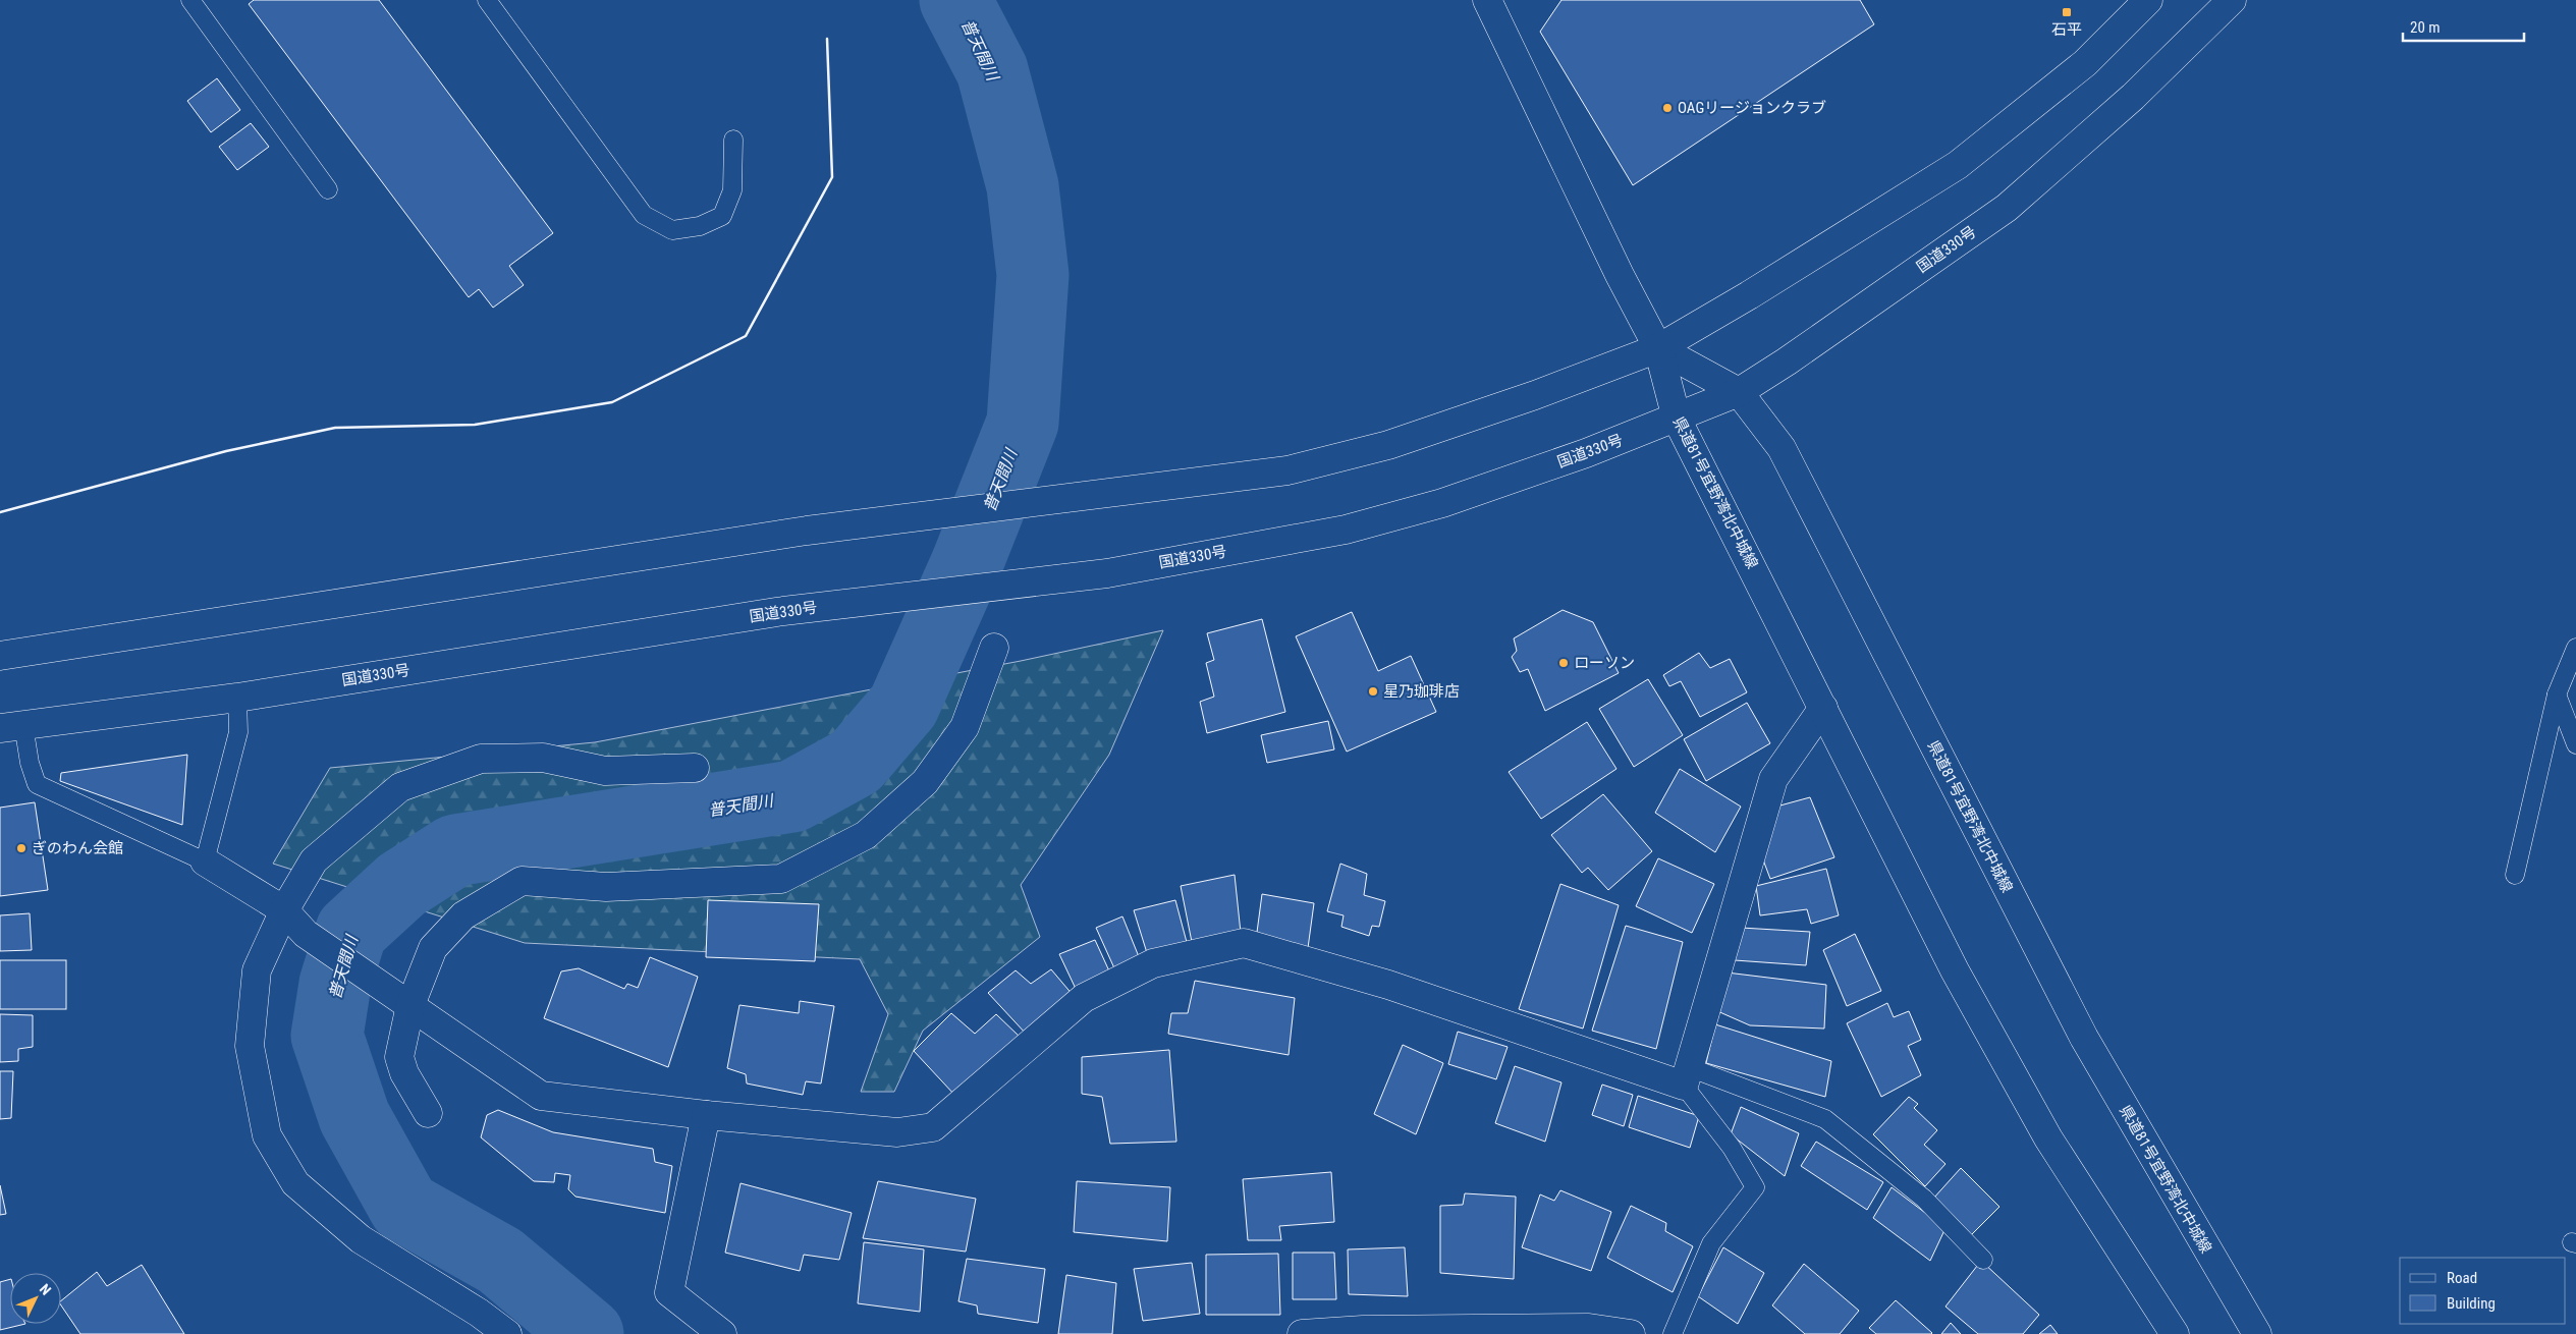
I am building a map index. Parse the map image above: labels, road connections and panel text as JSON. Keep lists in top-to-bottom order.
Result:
{
  "streets": {
    "main road": ["国道330号", "県道81号宜野湾北中城線"]
  },
  "crossings": [
    ["国道330号", "県道81号宜野湾北中城線"]
  ],
  "water": ["普天間川"],
  "places": {
    "transit": ["石平"],
    "other": [
      "OAGリージョンクラブ",
      "ローソン",
      "星乃珈琲店",
      "ぎのわん会館"
    ]
  },
  "legend": ["Road", "Building"],
  "scale_bar": "20 m",
  "north": "top right"
}
